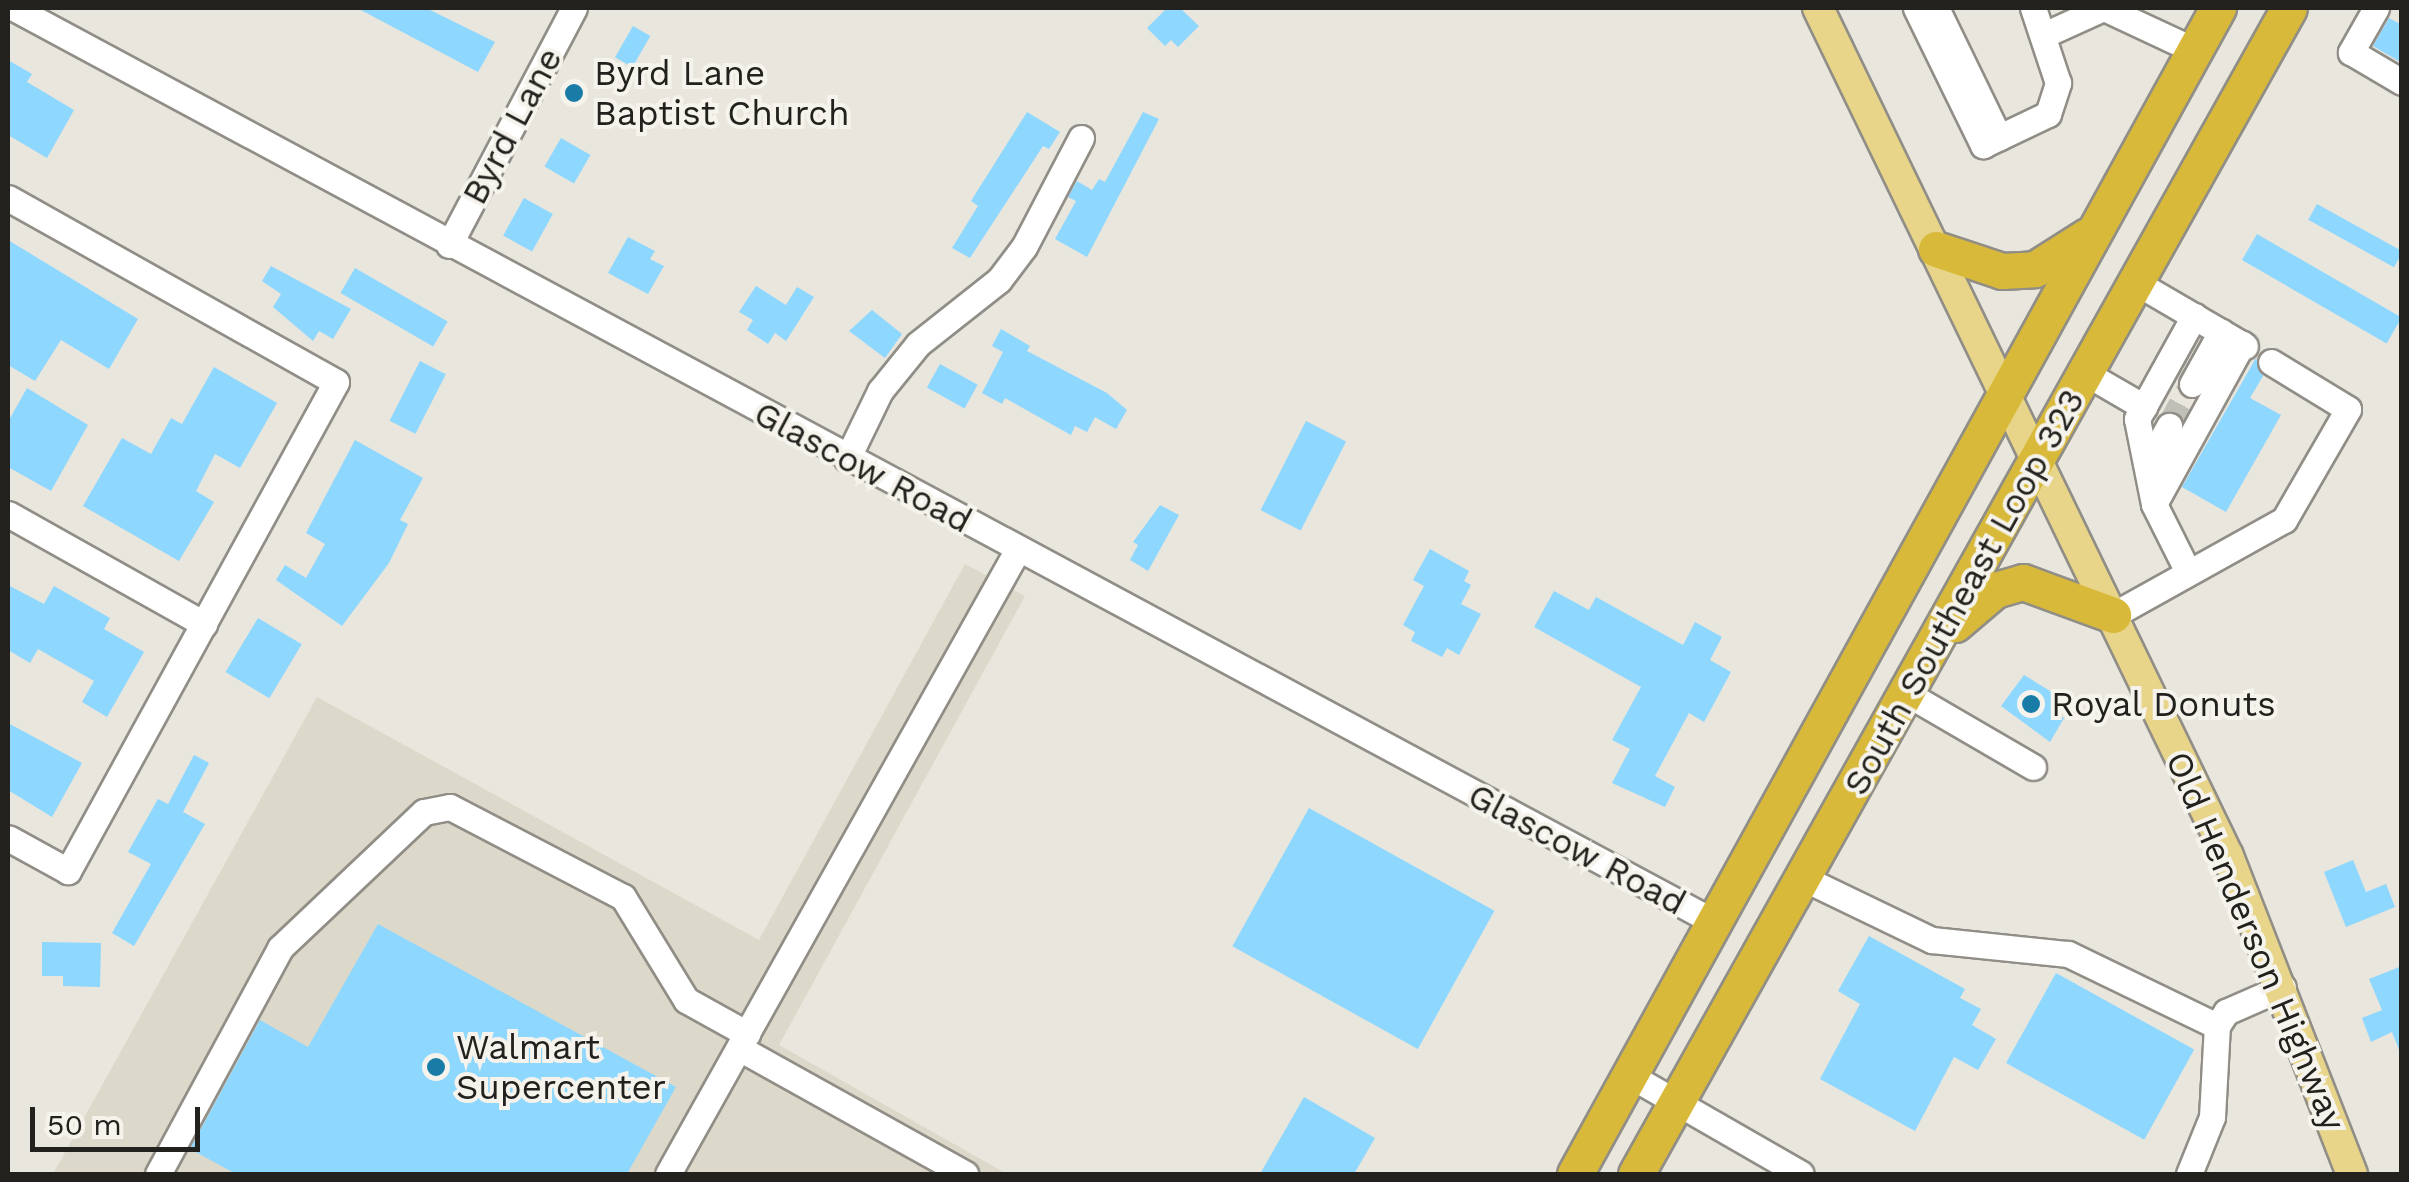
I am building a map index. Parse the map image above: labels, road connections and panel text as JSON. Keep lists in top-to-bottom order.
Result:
{
  "streets": {
    "highway": ["South Southeast Loop 323"],
    "main road": ["Old Henderson Highway"],
    "street": ["Byrd Lane", "Glascow Road"]
  },
  "crossings": [
    ["Byrd Lane", "Glascow Road"],
    ["Glascow Road", "South Southeast Loop 323"],
    ["South Southeast Loop 323", "Old Henderson Highway"]
  ],
  "places": ["Byrd Lane Baptist Church", "Royal Donuts", "Walmart Supercenter"],
  "scale_bar": "50 m"
}
